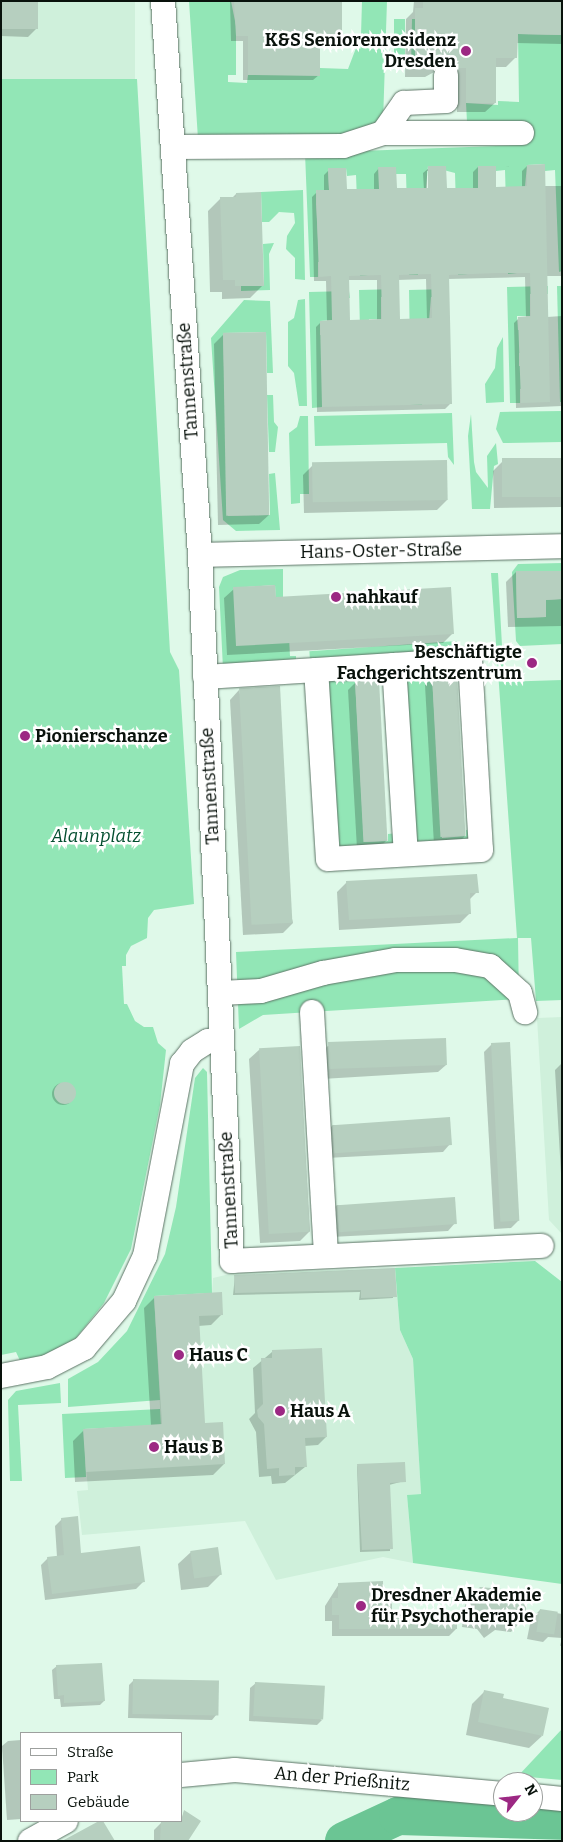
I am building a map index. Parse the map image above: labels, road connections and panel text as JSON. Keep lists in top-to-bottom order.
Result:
{
  "streets": {
    "street": ["Tannenstraße", "Hans-Oster-Straße", "An der Prießnitz"]
  },
  "crossings": [
    ["Tannenstraße", "Hans-Oster-Straße"]
  ],
  "parks": ["Alaunplatz"],
  "places": [
    "K&S Seniorenresidenz Dresden",
    "nahkauf",
    "Beschäftigte Fachgerichtszentrum",
    "Pionierschanze",
    "Haus C",
    "Haus A",
    "Haus B",
    "Dresdner Akademie für Psychotherapie"
  ],
  "legend": ["Straße", "Park", "Gebäude"],
  "north": "top right"
}
